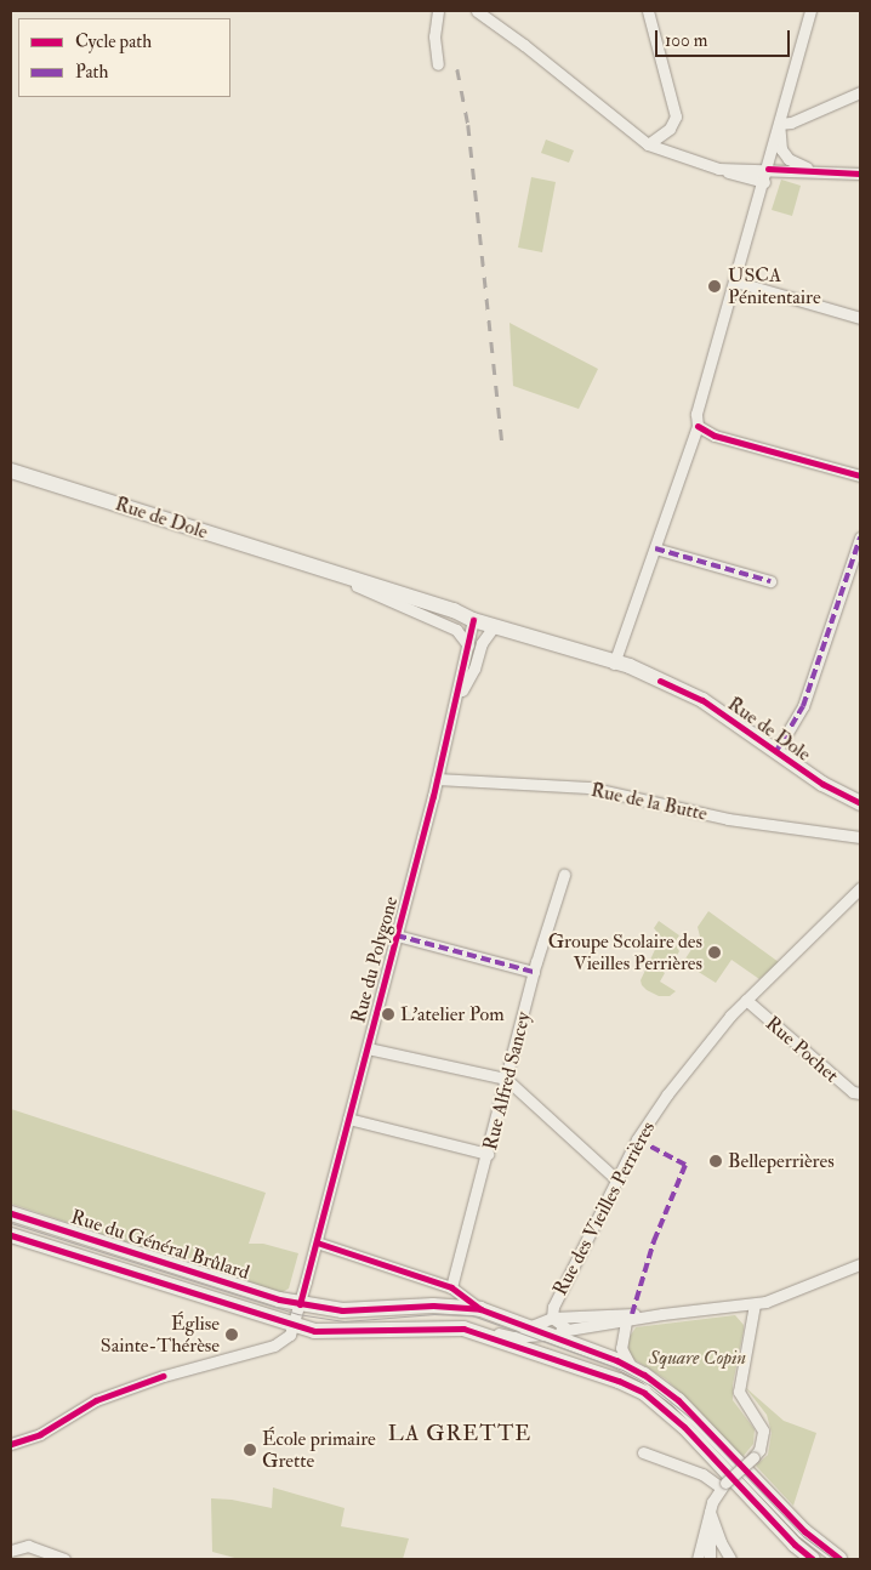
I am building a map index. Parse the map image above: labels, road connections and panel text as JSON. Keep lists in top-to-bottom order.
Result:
{
  "streets": {
    "main road": ["Rue de Dole", "Rue du Général Brûlard"],
    "street": [
      "Rue de la Butte",
      "Rue du Polygone",
      "Rue Pochet",
      "Rue Alfred Sancey",
      "Rue des Vieilles Perrières"
    ]
  },
  "crossings": [
    ["Rue de Dole", "Rue du Polygone"],
    ["Rue de la Butte", "Rue du Polygone"],
    ["Rue du Polygone", "Rue du Général Brûlard"],
    ["Rue Pochet", "Rue des Vieilles Perrières"],
    ["Rue des Vieilles Perrières", "Rue du Général Brûlard"]
  ],
  "districts": ["LA GRETTE"],
  "parks": ["Square Copin"],
  "places": [
    "USCA Pénitentaire",
    "Groupe Scolaire des Vieilles Perrières",
    "L'atelier Pom",
    "Belleperrières",
    "Église Sainte-Thérèse",
    "École primaire Grette"
  ],
  "legend": ["Cycle path", "Path"],
  "scale_bar": "100 m"
}
